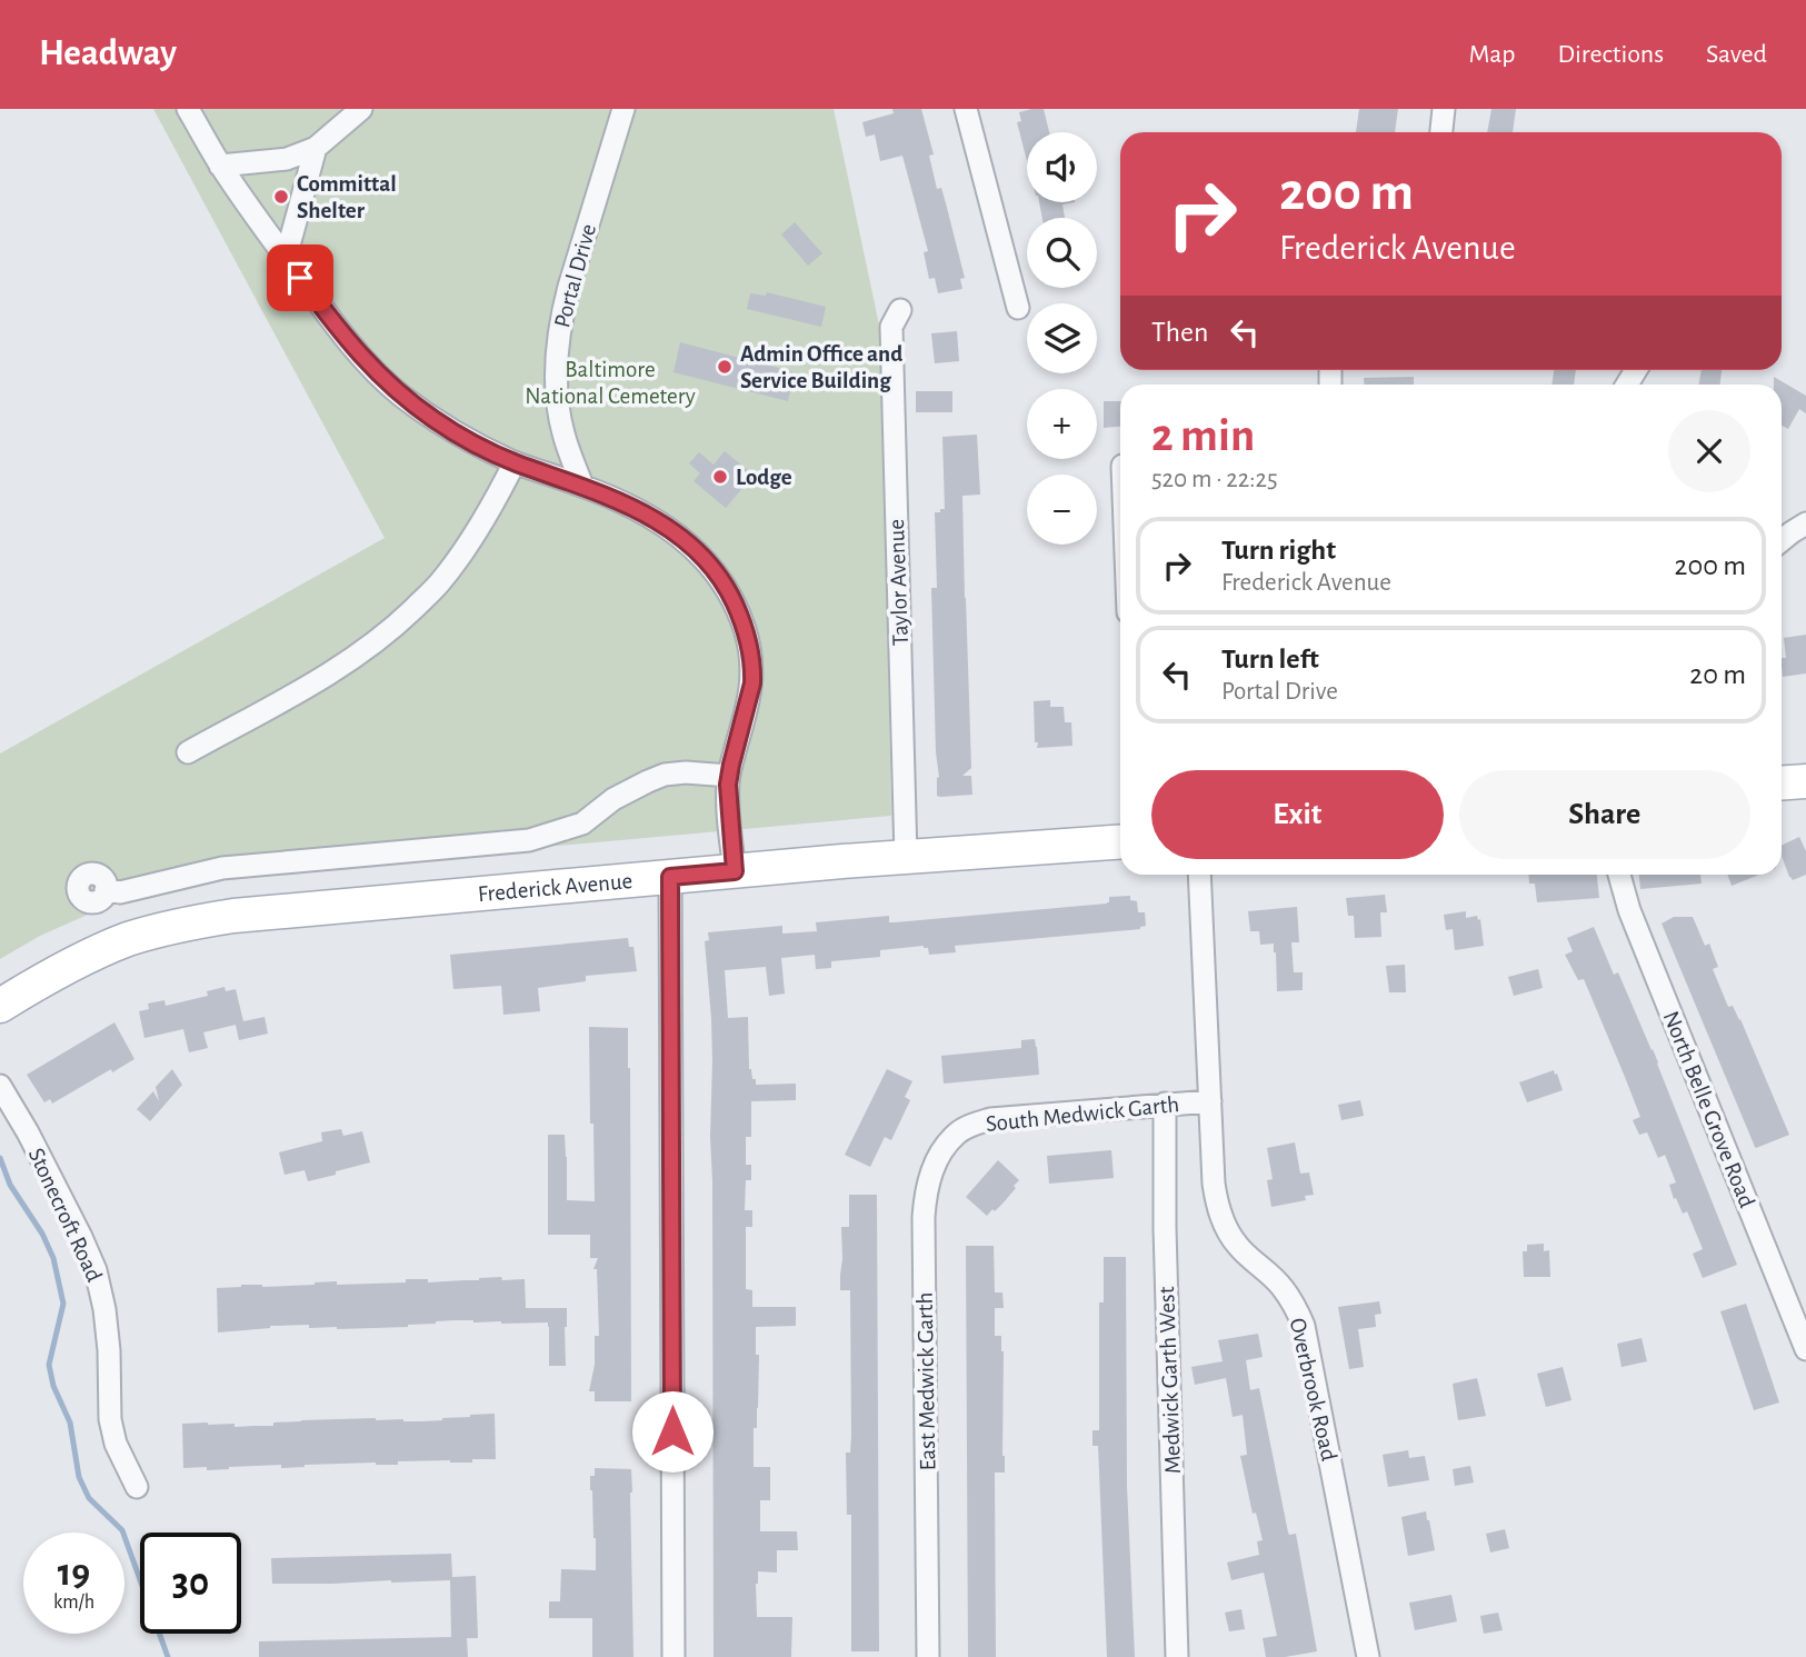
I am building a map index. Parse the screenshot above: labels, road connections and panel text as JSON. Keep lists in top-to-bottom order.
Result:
{
  "streets": {
    "main road": ["Frederick Avenue"],
    "street": [
      "Portal Drive",
      "Taylor Avenue",
      "North Belle Grove Road",
      "South Medwick Garth",
      "Stonecroft Road",
      "Medwick Garth West",
      "East Medwick Garth",
      "Overbrook Road"
    ]
  },
  "crossings": [
    ["Taylor Avenue", "Frederick Avenue"],
    ["South Medwick Garth", "Medwick Garth West"],
    ["South Medwick Garth", "East Medwick Garth"],
    ["South Medwick Garth", "Overbrook Road"]
  ],
  "parks": ["Baltimore National Cemetery"],
  "places": ["Committal Shelter", "Admin Office and Service Building", "Lodge"],
  "page": {
    "header": "Headway",
    "nav": ["Map", "Directions", "Saved"],
    "map_buttons": ["+", "−"],
    "turn": ["200 m", "Frederick Avenue"],
    "then": "Then",
    "heading": ["2 min", "520 m · 22:25"],
    "list": [
      {
        "name": "Turn right",
        "note": "Frederick Avenue",
        "value": "200 m"
      },
      {
        "name": "Turn left",
        "note": "Portal Drive",
        "value": "20 m"
      }
    ],
    "buttons": ["Exit", "Share"],
    "speed": "19 km/h",
    "limit": "30"
  }
}
